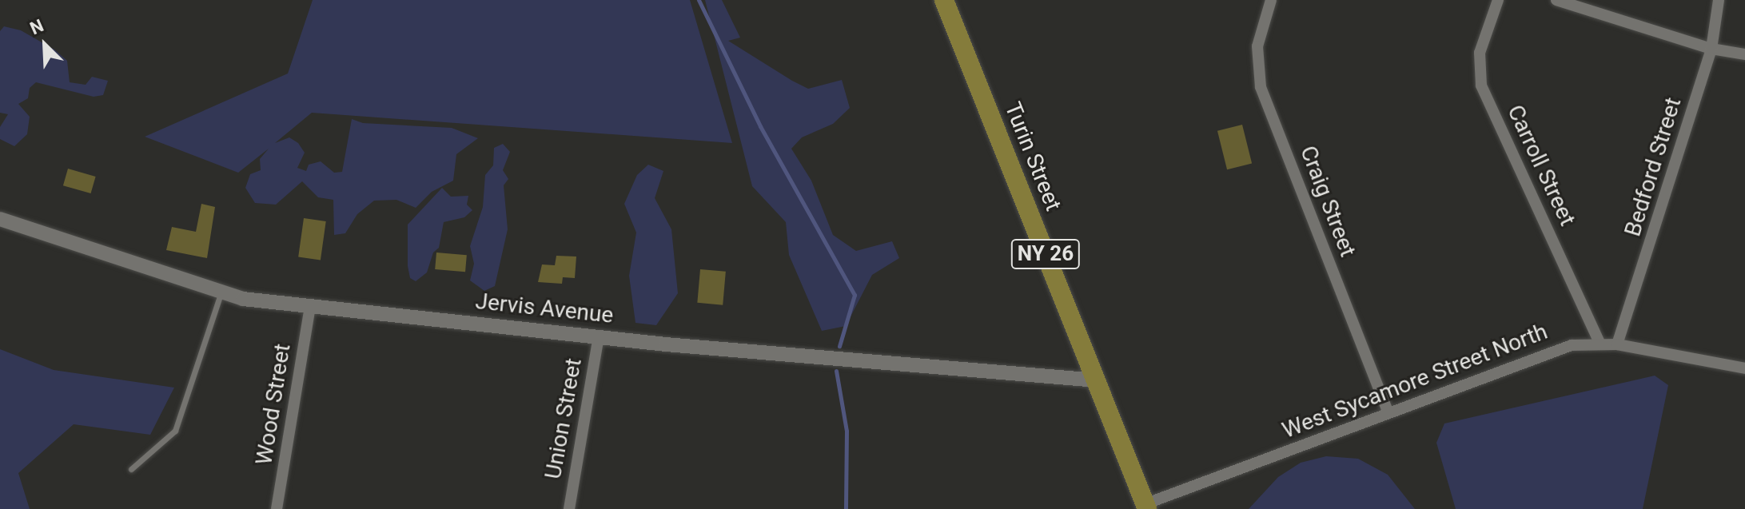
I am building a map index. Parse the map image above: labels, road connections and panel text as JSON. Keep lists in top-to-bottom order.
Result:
{
  "streets": {
    "main road": ["Turin Street", "NY 26"],
    "street": [
      "Carroll Street",
      "Bedford Street",
      "Craig Street",
      "Jervis Avenue",
      "West Sycamore Street North",
      "Wood Street",
      "Union Street"
    ]
  },
  "crossings": [
    ["Turin Street", "Jervis Avenue"],
    ["Turin Street", "West Sycamore Street North"],
    ["Carroll Street", "West Sycamore Street North"],
    ["Bedford Street", "West Sycamore Street North"],
    ["Craig Street", "West Sycamore Street North"],
    ["Jervis Avenue", "Wood Street"],
    ["Jervis Avenue", "Union Street"]
  ],
  "north": "top left"
}
